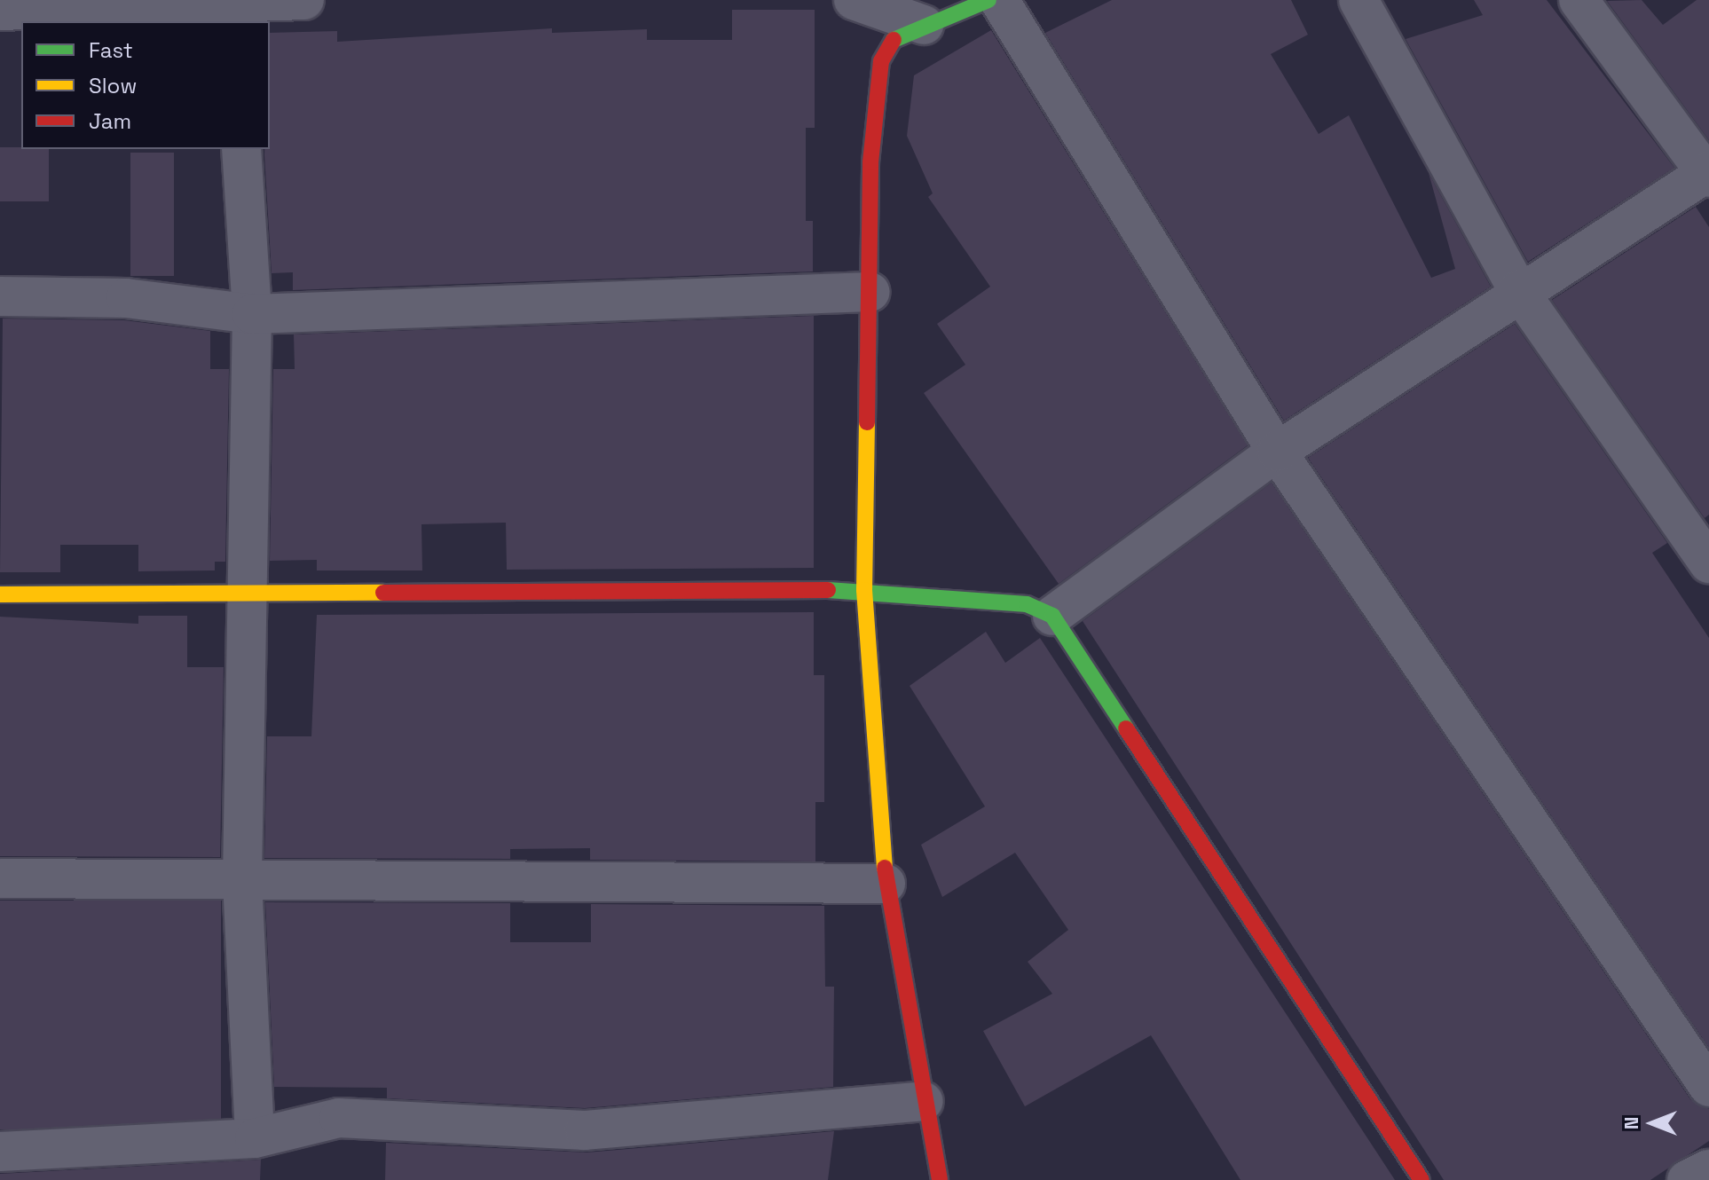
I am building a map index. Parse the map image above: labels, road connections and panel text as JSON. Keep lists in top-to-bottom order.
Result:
{
  "legend": ["Fast", "Slow", "Jam"],
  "north": "left"
}
